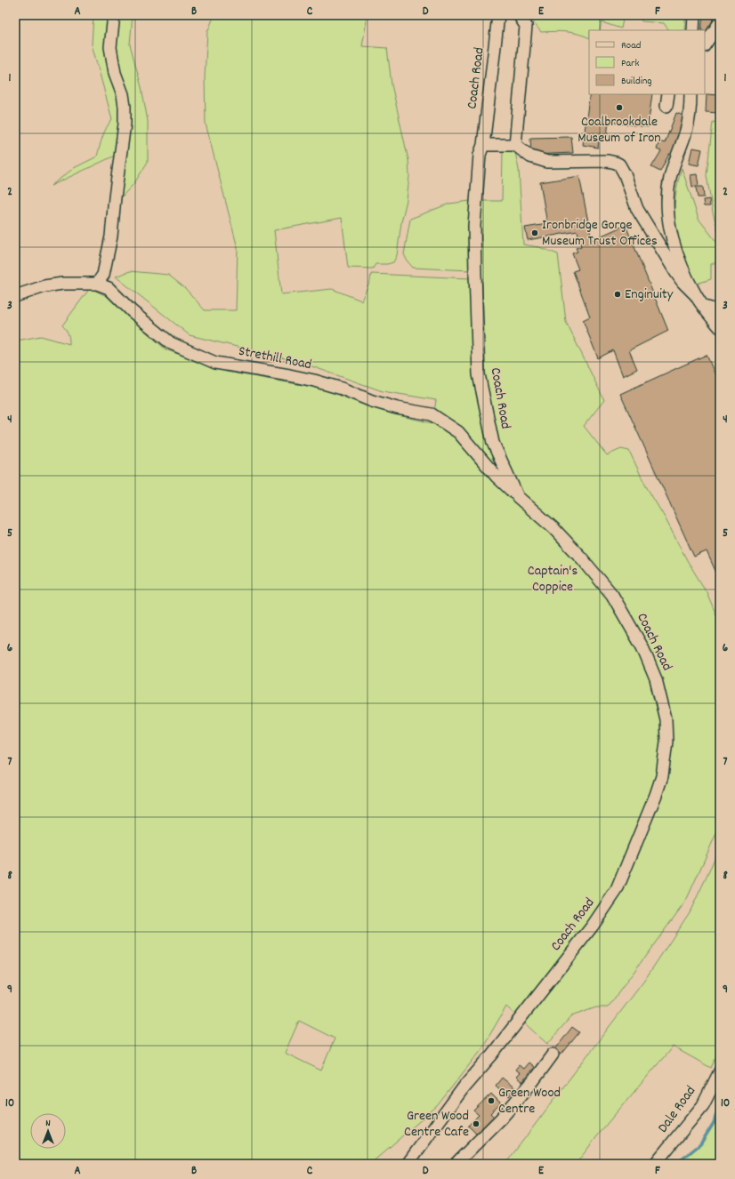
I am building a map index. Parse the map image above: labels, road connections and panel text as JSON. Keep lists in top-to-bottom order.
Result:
{
  "streets": {
    "street": ["Coach Road", "Strethill Road", "Dale Road"]
  },
  "crossings": [
    ["Coach Road", "Strethill Road"]
  ],
  "parks": ["Captain's Coppice"],
  "places": [
    "Coalbrookdale Museum of Iron",
    "Ironbridge Gorge Museum Trust Offices",
    "Enginuity",
    "Green Wood Centre",
    "Green Wood Centre Cafe"
  ],
  "legend": ["Road", "Park", "Building"],
  "north": "top",
  "grid": {
    "columns": [
      "A",
      "B",
      "C",
      "D",
      "E",
      "F"
    ],
    "rows": [
      "1",
      "2",
      "3",
      "4",
      "5",
      "6",
      "7",
      "8",
      "9",
      "10"
    ]
  }
}
